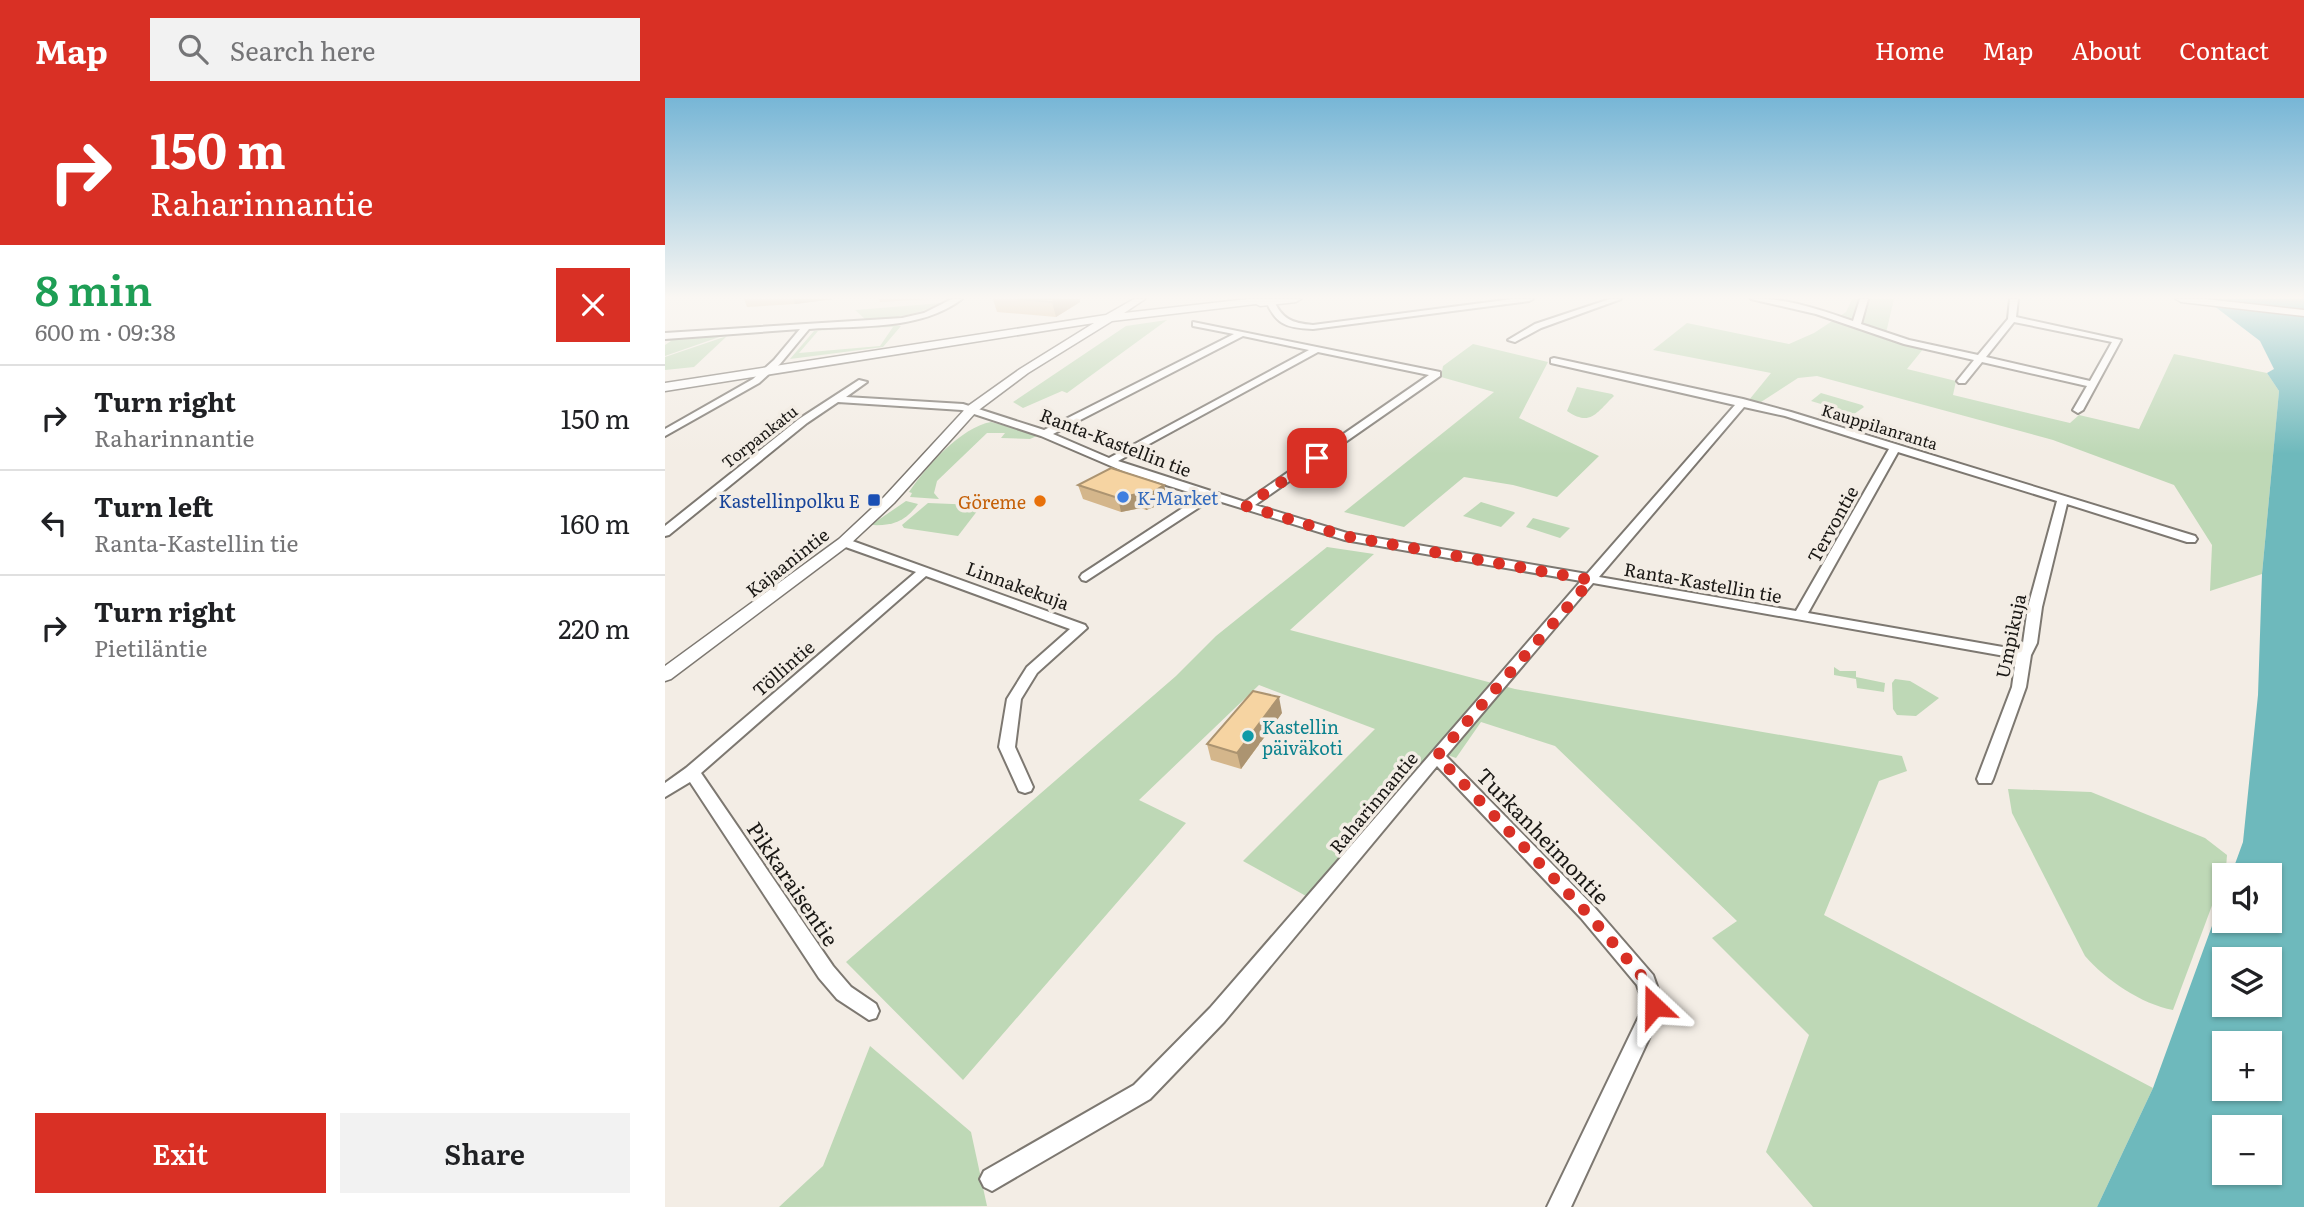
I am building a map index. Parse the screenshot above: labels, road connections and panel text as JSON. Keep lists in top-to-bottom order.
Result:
{
  "streets": {
    "main road": ["Kajaanintie"],
    "street": [
      "Kauppilanranta",
      "Torpankatu",
      "Ranta-Kastellin tie",
      "Tervontie",
      "Linnakekuja",
      "Umpikuja",
      "Töllintie",
      "Raharinnantie",
      "Turkanheimontie",
      "Pikkaraisentie"
    ]
  },
  "crossings": [
    ["Kauppilanranta", "Tervontie"],
    ["Kauppilanranta", "Umpikuja"],
    ["Kauppilanranta", "Raharinnantie"],
    ["Torpankatu", "Ranta-Kastellin tie"],
    ["Ranta-Kastellin tie", "Tervontie"],
    ["Ranta-Kastellin tie", "Kajaanintie"],
    ["Ranta-Kastellin tie", "Umpikuja"],
    ["Ranta-Kastellin tie", "Raharinnantie"],
    ["Kajaanintie", "Linnakekuja"],
    ["Linnakekuja", "Töllintie"],
    ["Töllintie", "Pikkaraisentie"],
    ["Raharinnantie", "Turkanheimontie"]
  ],
  "places": {
    "other": ["K-Market", "Göreme", "Kastellin päiväkoti"],
    "transit": ["Kastellinpolku E"]
  },
  "page": {
    "header": "Map",
    "search": "Search here",
    "nav": [
      "Home",
      "Map",
      "About",
      "Contact"
    ],
    "turn": ["150 m", "Raharinnantie"],
    "heading": ["8 min", "600 m · 09:38"],
    "list": [
      {
        "name": "Turn right",
        "note": "Raharinnantie",
        "value": "150 m"
      },
      {
        "name": "Turn left",
        "note": "Ranta-Kastellin tie",
        "value": "160 m"
      },
      {
        "name": "Turn right",
        "note": "Pietiläntie",
        "value": "220 m"
      }
    ],
    "map_buttons": ["+", "−"],
    "buttons": ["Exit", "Share"]
  }
}
